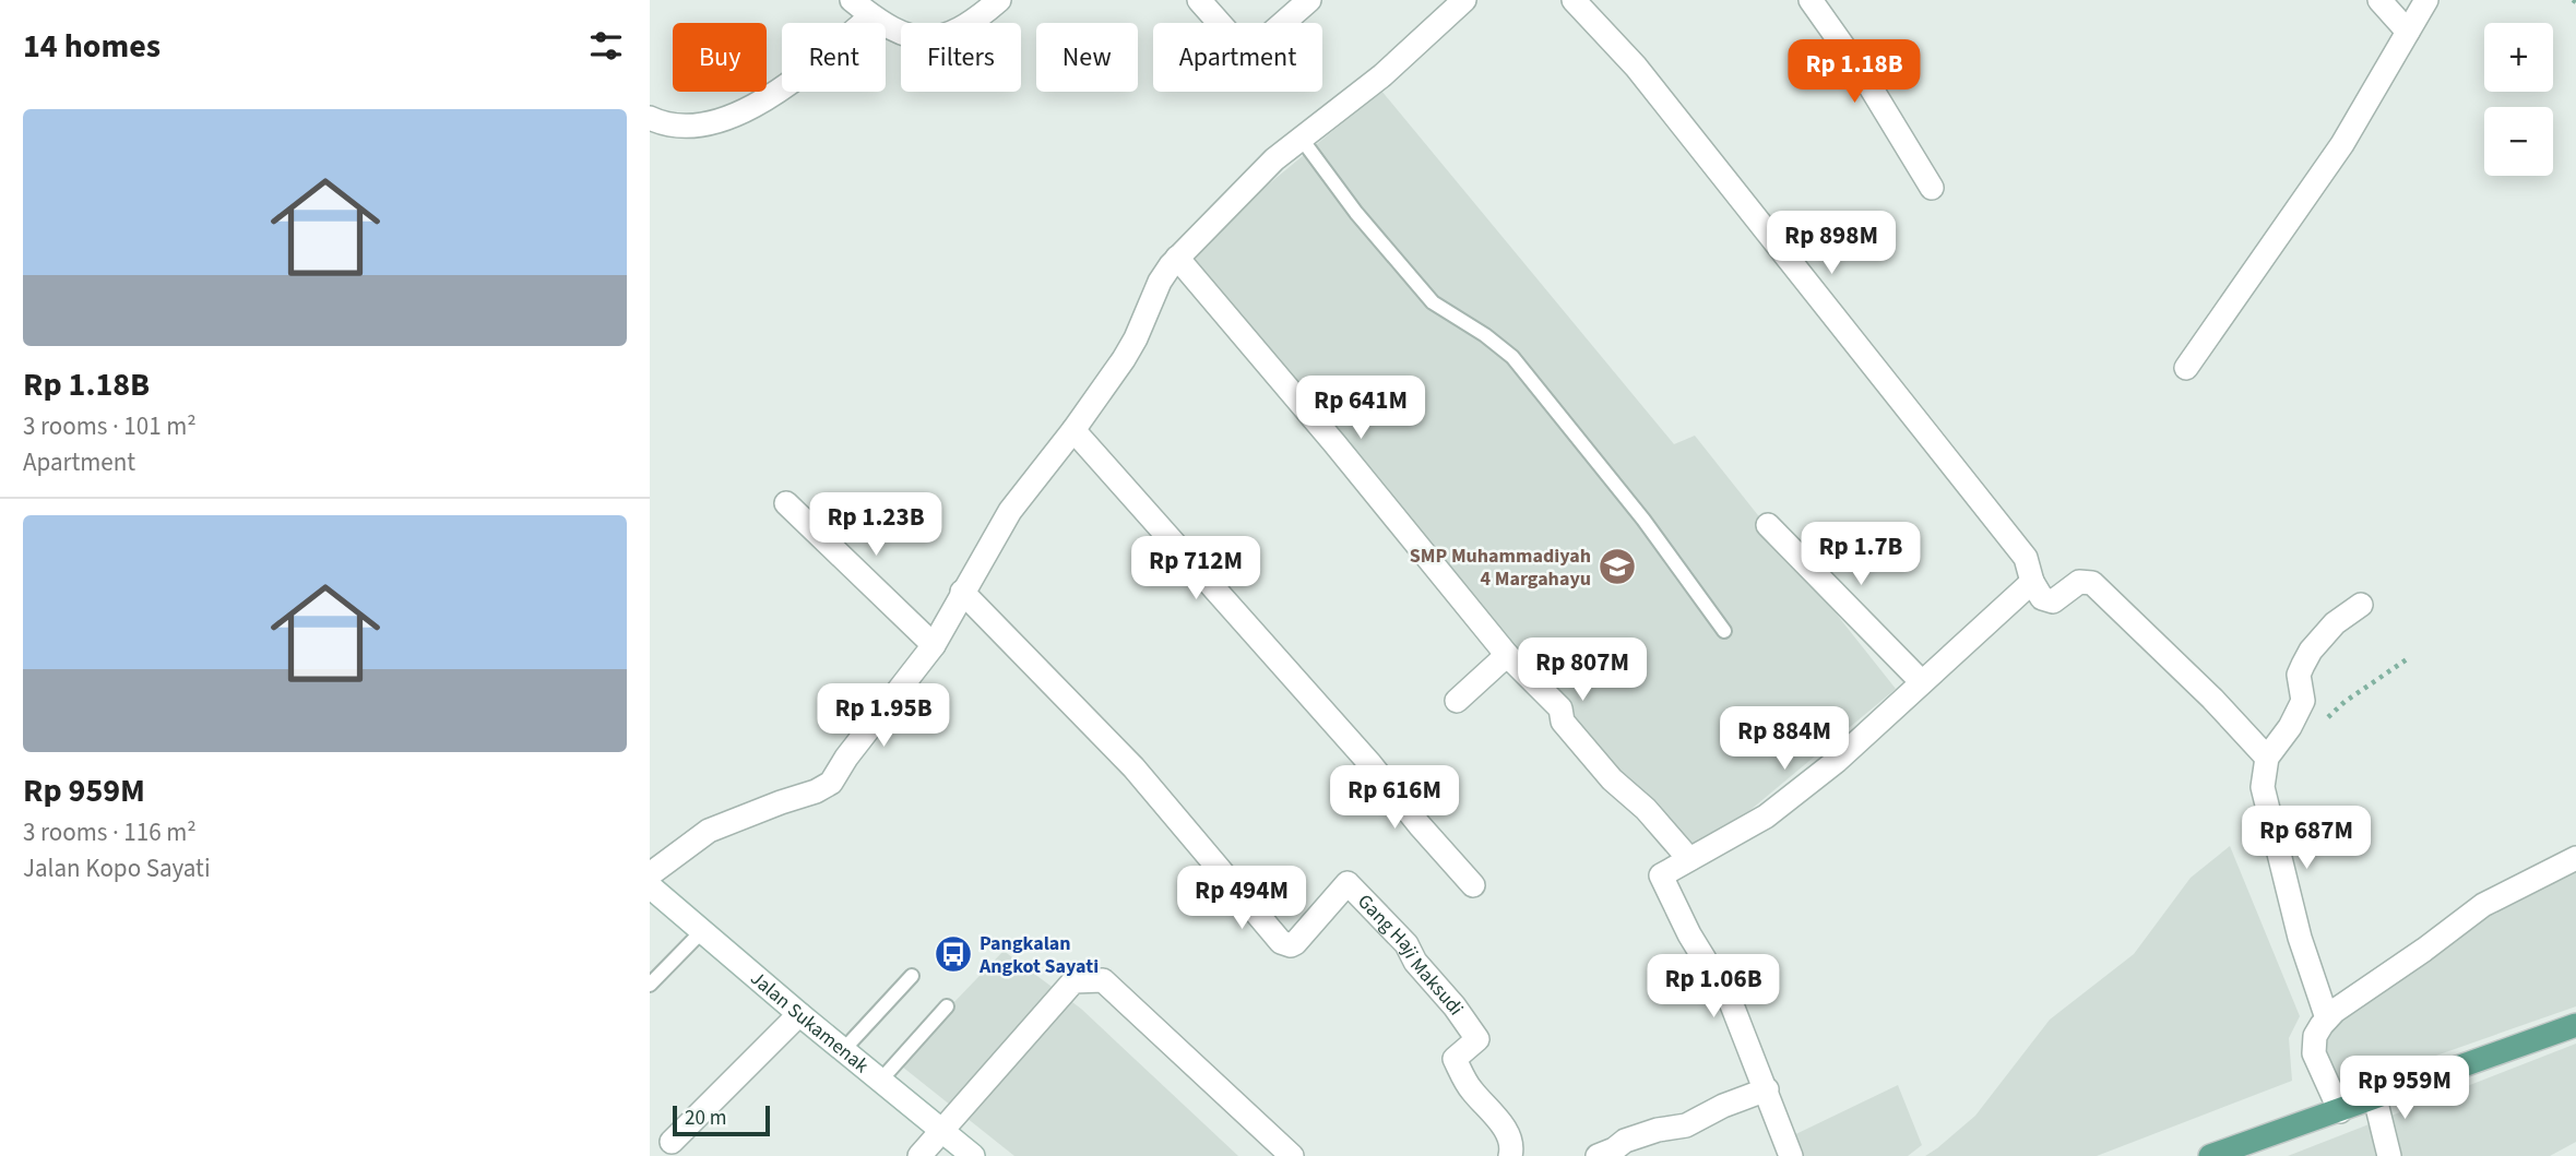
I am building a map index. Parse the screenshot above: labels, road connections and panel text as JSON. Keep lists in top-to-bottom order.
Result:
{
  "streets": {
    "street": ["Gang Haji Maksudi", "Jalan Sukamenak"]
  },
  "places": {
    "school or university": ["SMP Muhammadiyah 4 Margahayu"],
    "bus stop": ["Pangkalan Angkot Sayati"]
  },
  "scale_bar": "20 m",
  "page": {
    "heading": "14 homes",
    "map_buttons": ["+", "−"],
    "chip": [
      "Buy",
      "Rent",
      "Filters",
      "New",
      "Apartment"
    ],
    "price": [
      "Rp 1.18B",
      "Rp 898M",
      "Rp 641M",
      "Rp 1.23B",
      "Rp 1.7B",
      "Rp 712M",
      "Rp 807M",
      "Rp 1.95B",
      "Rp 884M",
      "Rp 616M",
      "Rp 687M",
      "Rp 494M",
      "Rp 1.06B",
      "Rp 959M"
    ],
    "list": [
      {
        "name": "Rp 1.18B",
        "note": "3 rooms · 101 m² · Apartment"
      },
      {
        "name": "Rp 959M",
        "note": "3 rooms · 116 m² · Jalan Kopo Sayati"
      }
    ],
    "scale": "20 m"
  }
}
